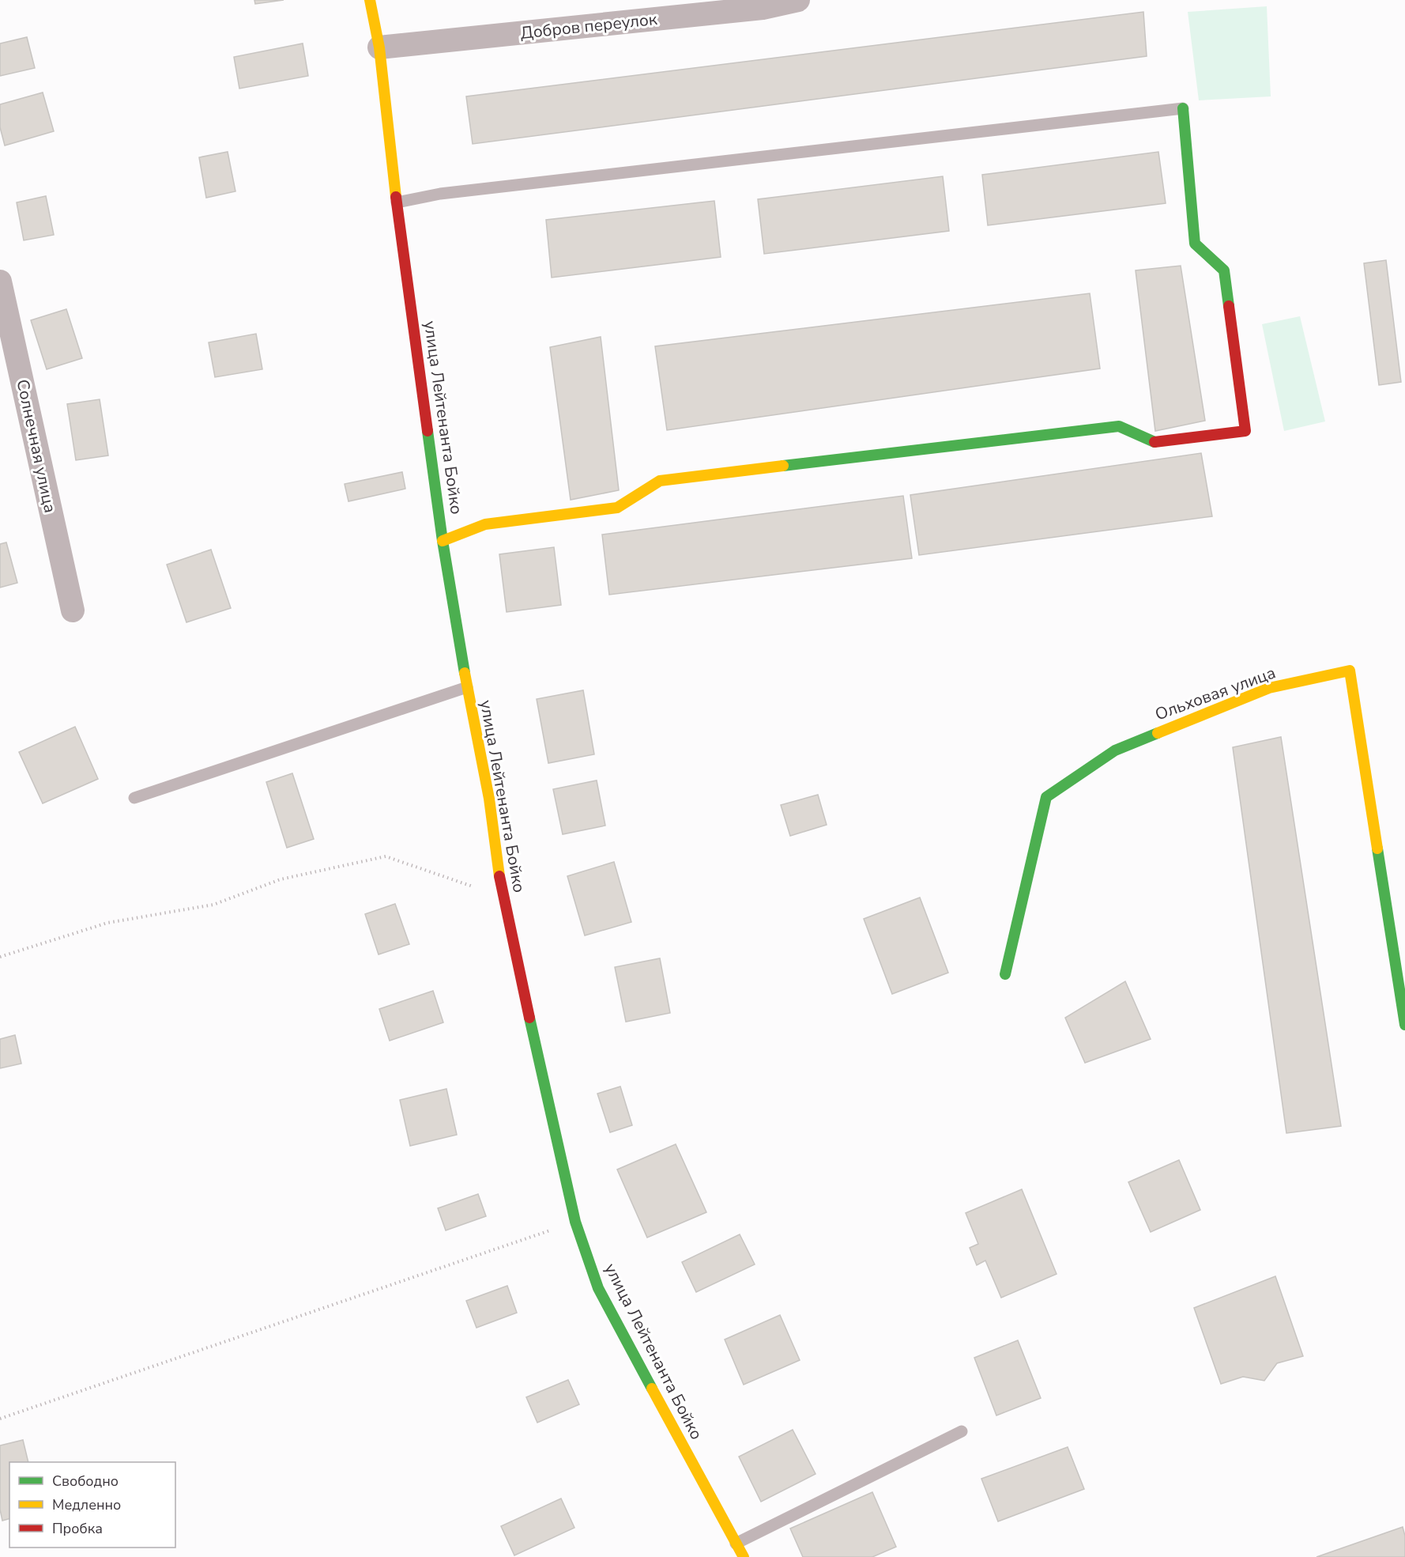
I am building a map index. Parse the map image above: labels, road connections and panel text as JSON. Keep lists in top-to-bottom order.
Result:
{
  "streets": {
    "street": [
      "Добров переулок",
      "улица Лейтенанта Бойко",
      "Солнечная улица",
      "Ольховая улица"
    ]
  },
  "crossings": [
    ["Добров переулок", "улица Лейтенанта Бойко"]
  ],
  "legend": ["Свободно", "Медленно", "Пробка"]
}
